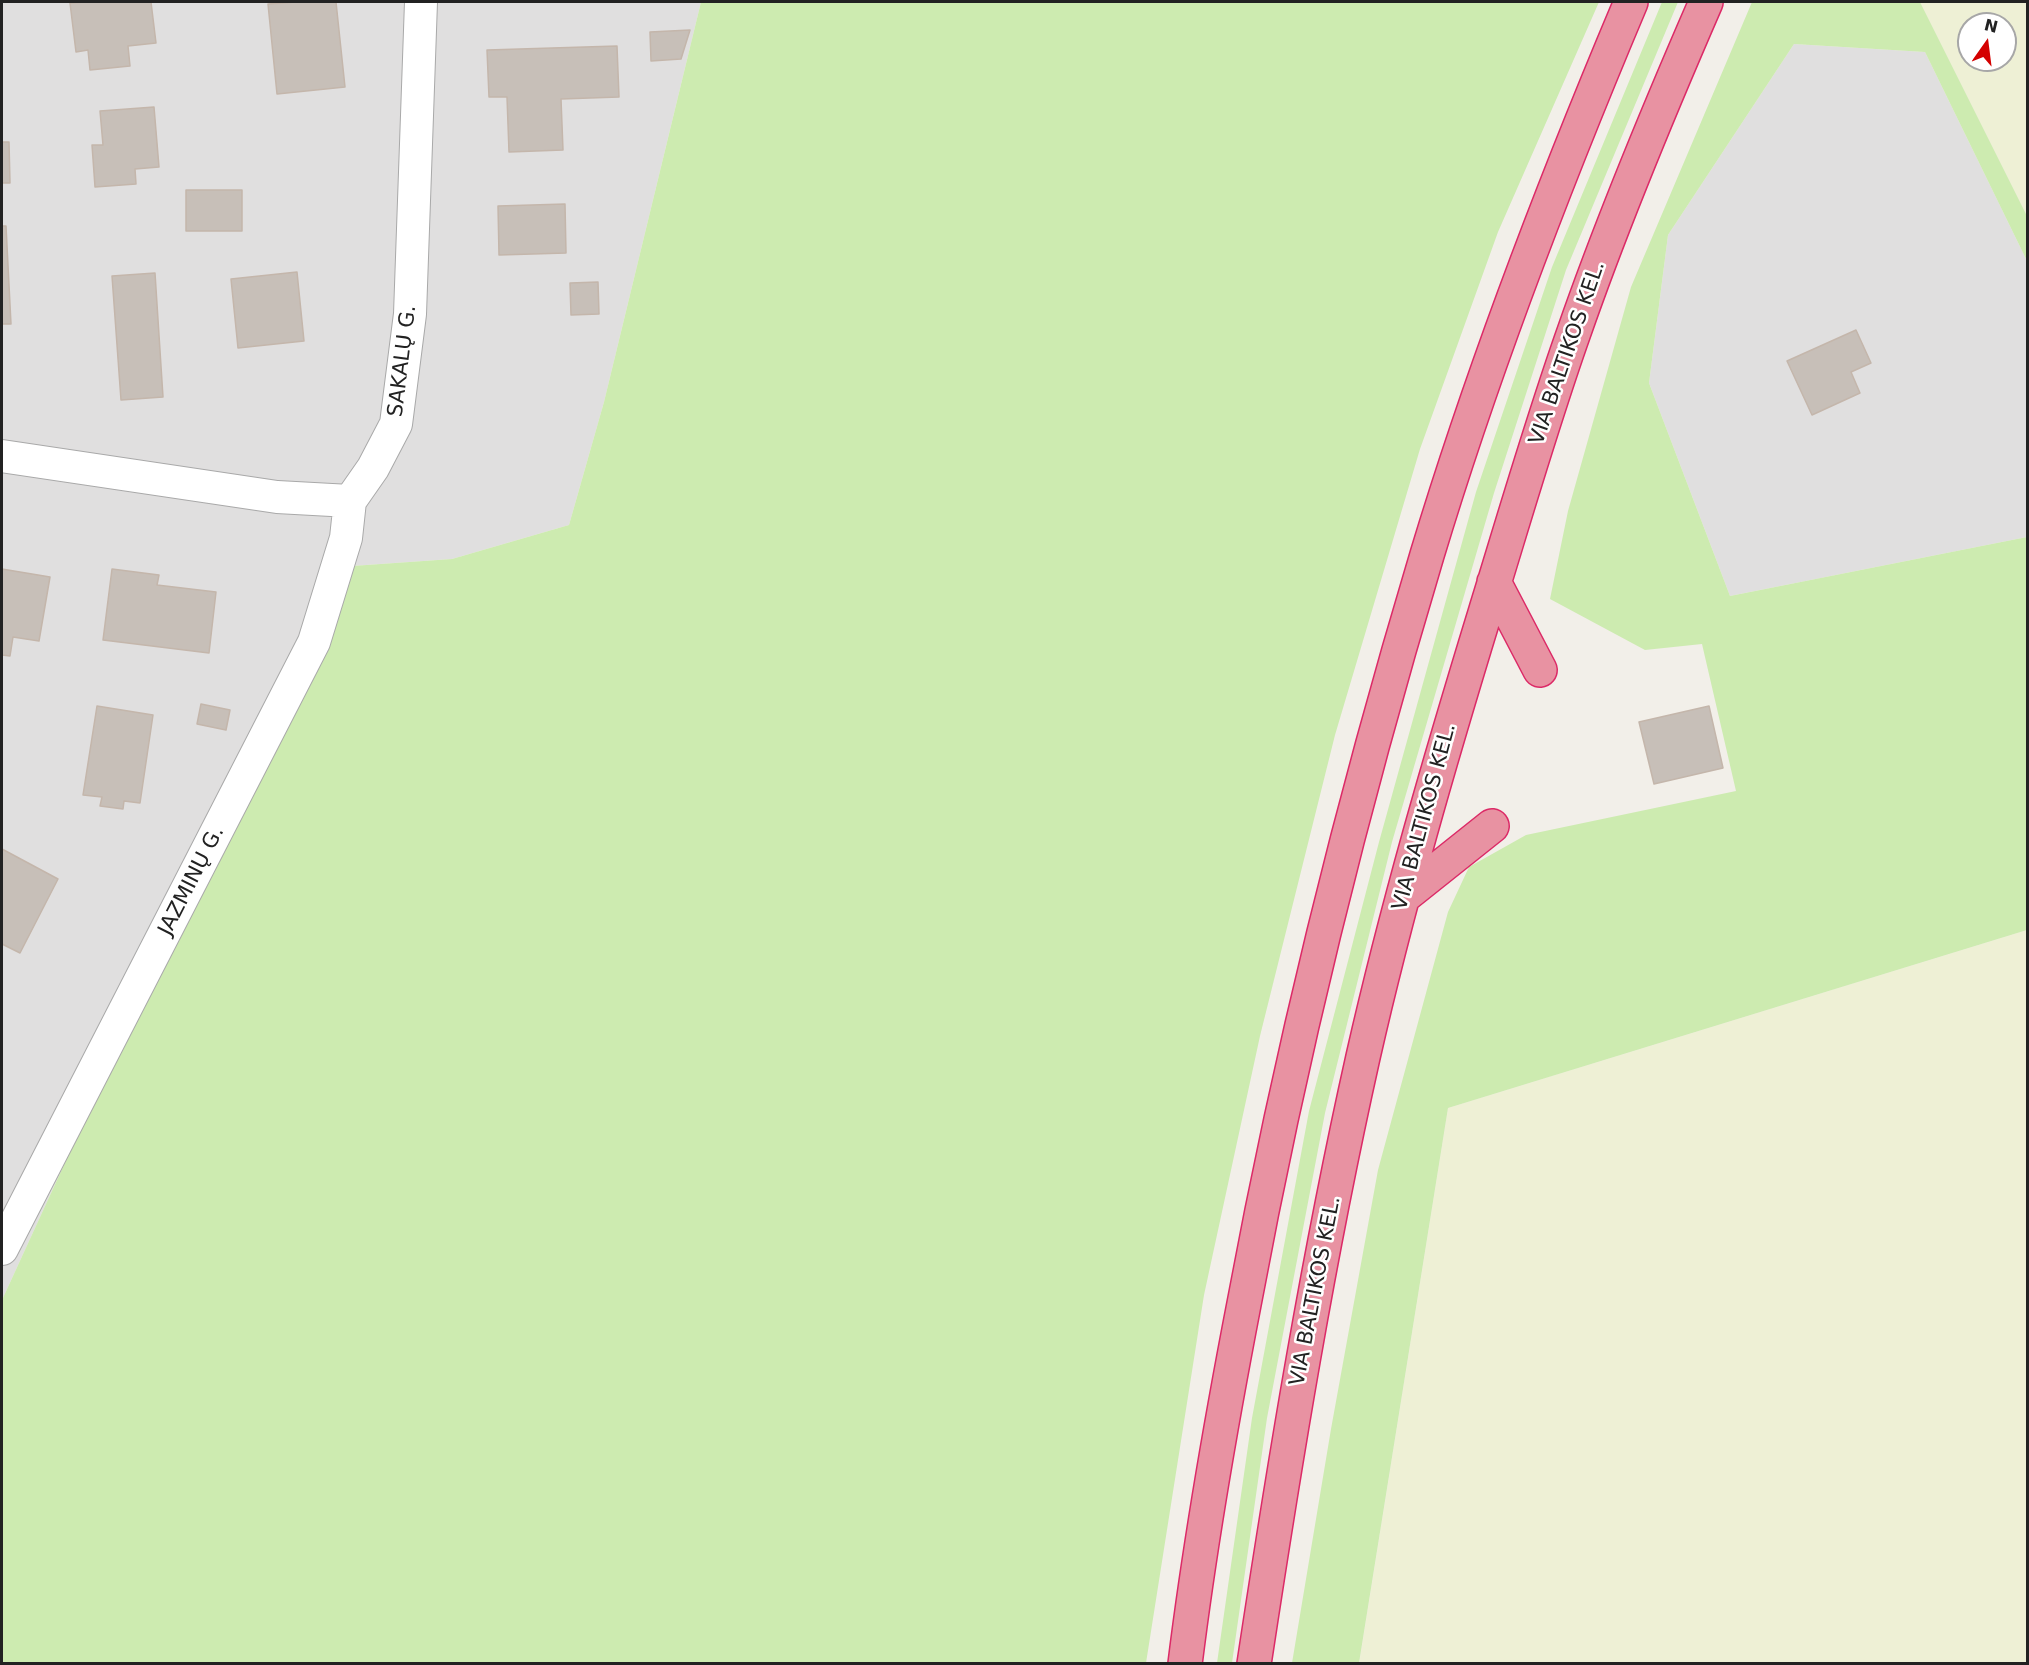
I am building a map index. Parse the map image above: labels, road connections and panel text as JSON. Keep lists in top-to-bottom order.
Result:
{
  "streets": {
    "highway": ["VIA BALTIKOS KEL."],
    "street": ["SAKALŲ G.", "JAZMINŲ G."]
  },
  "crossings": [
    ["SAKALŲ G.", "JAZMINŲ G."]
  ],
  "north": "top"
}
